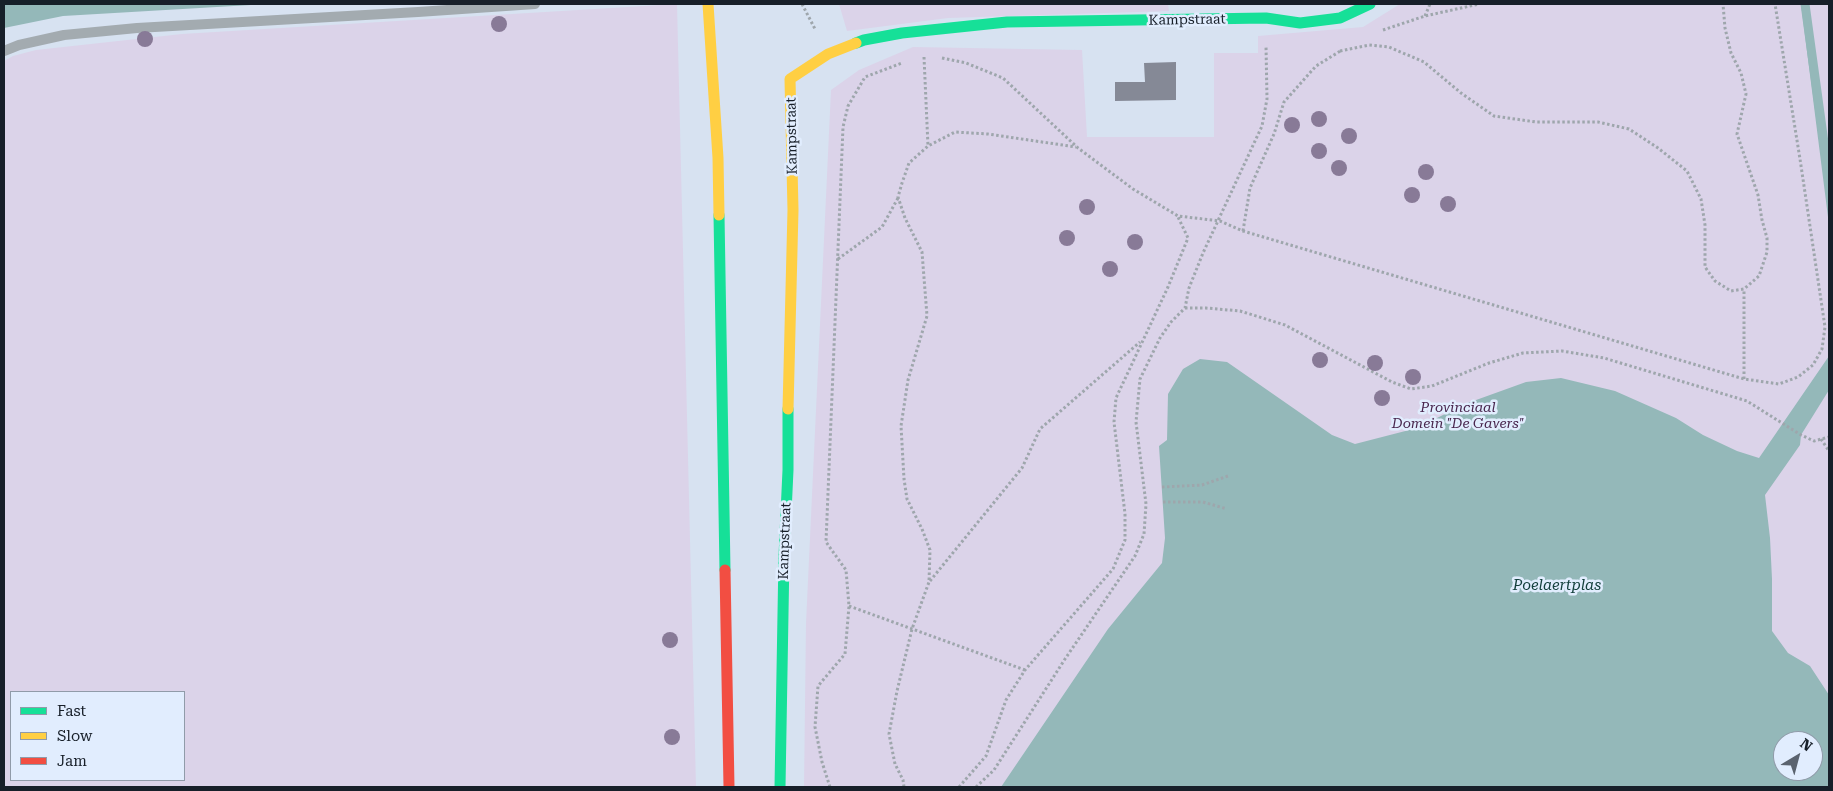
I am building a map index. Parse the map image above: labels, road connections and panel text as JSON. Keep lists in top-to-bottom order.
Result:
{
  "streets": {
    "street": ["Kampstraat"]
  },
  "water": ["Poelaertplas"],
  "parks": ["Provinciaal Domein \"De Gavers\""],
  "legend": ["Fast", "Slow", "Jam"],
  "north": "top right"
}
